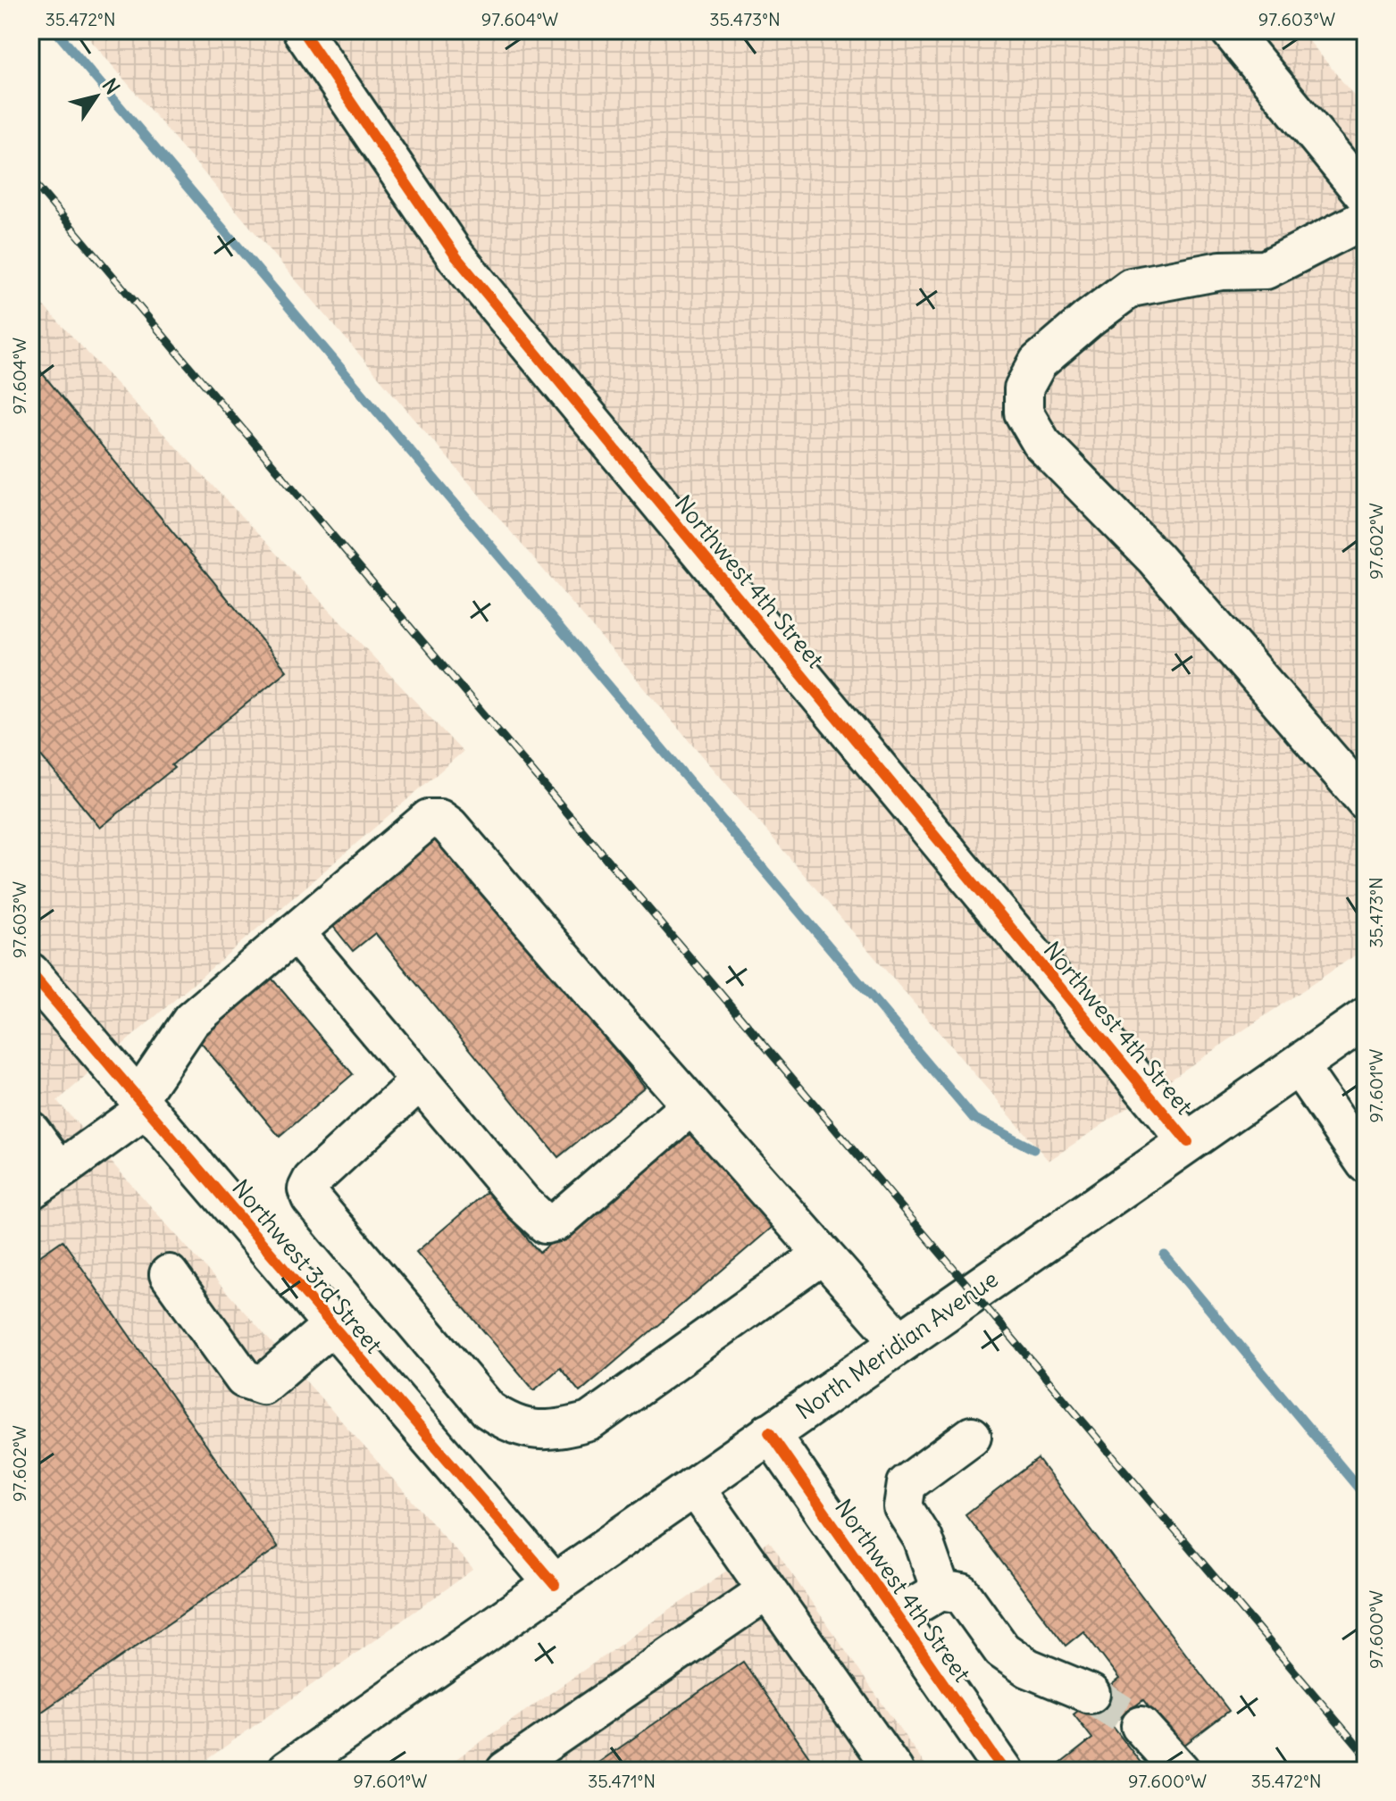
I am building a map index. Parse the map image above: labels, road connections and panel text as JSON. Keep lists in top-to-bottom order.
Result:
{
  "streets": {
    "main road": ["North Meridian Avenue"],
    "street": ["Northwest 4th Street", "Northwest 3rd Street"]
  },
  "crossings": [
    ["Northwest 4th Street", "North Meridian Avenue"],
    ["Northwest 3rd Street", "North Meridian Avenue"]
  ],
  "north": "top right",
  "coordinates": [
    "35.472°N",
    "97.604°W",
    "35.473°N",
    "97.603°W",
    "97.602°W",
    "97.601°W",
    "97.600°W",
    "35.471°N"
  ]
}
